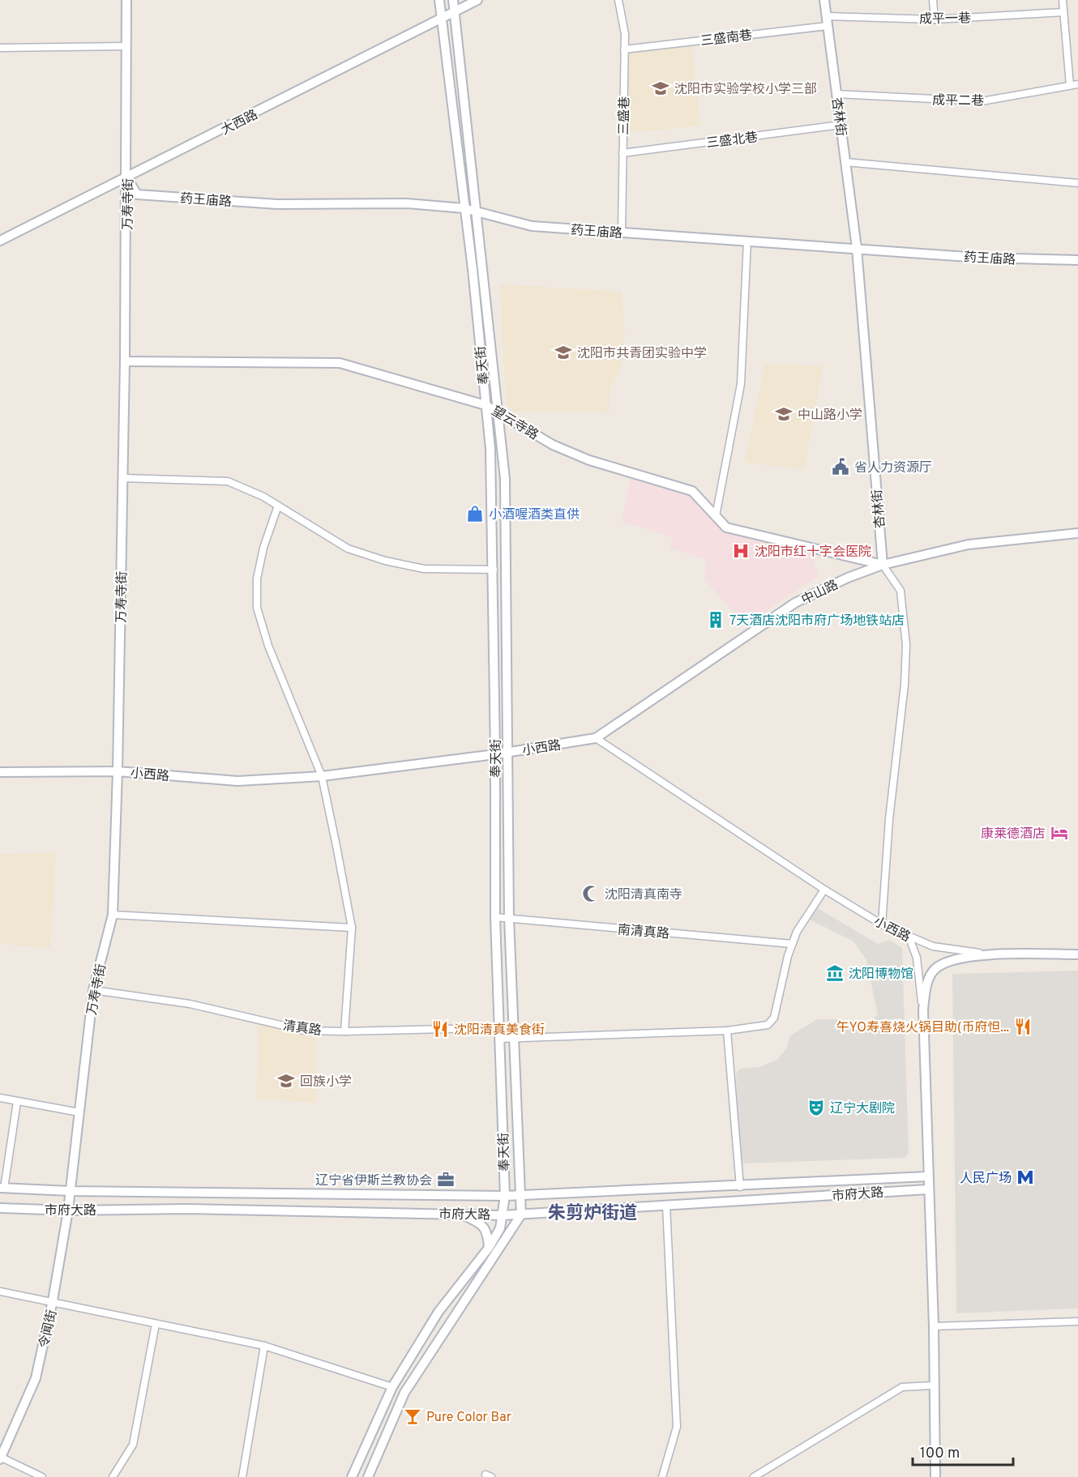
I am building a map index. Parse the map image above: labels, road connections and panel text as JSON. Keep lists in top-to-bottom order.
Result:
{
  "streets": {
    "main road": [
      "杏林街",
      "大西路",
      "药王庙路",
      "万寿寺街",
      "奉天街",
      "望云寺路",
      "中山路",
      "小西路",
      "市府大路",
      "令闻街"
    ],
    "street": [
      "成平一巷",
      "三盛南巷",
      "成平二巷",
      "三盛巷",
      "三盛北巷",
      "南清真路",
      "清真路"
    ]
  },
  "crossings": [
    ["成平一巷", "杏林街"],
    ["三盛南巷", "三盛巷"],
    ["三盛南巷", "杏林街"],
    ["成平二巷", "杏林街"],
    ["三盛巷", "三盛北巷"],
    ["三盛巷", "药王庙路"],
    ["杏林街", "三盛北巷"],
    ["杏林街", "药王庙路"],
    ["杏林街", "望云寺路"],
    ["杏林街", "中山路"],
    ["杏林街", "小西路"],
    ["大西路", "药王庙路"],
    ["大西路", "万寿寺街"],
    ["大西路", "奉天街"],
    ["药王庙路", "万寿寺街"],
    ["药王庙路", "奉天街"],
    ["万寿寺街", "望云寺路"],
    ["万寿寺街", "小西路"],
    ["万寿寺街", "清真路"],
    ["万寿寺街", "市府大路"],
    ["万寿寺街", "令闻街"],
    ["奉天街", "望云寺路"],
    ["奉天街", "小西路"],
    ["奉天街", "南清真路"],
    ["奉天街", "清真路"],
    ["奉天街", "市府大路"],
    ["望云寺路", "中山路"],
    ["中山路", "小西路"],
    ["市府大路", "令闻街"]
  ],
  "districts": ["朱剪炉街道"],
  "places": {
    "school or university": [
      "沈阳市实验学校小学三部",
      "沈阳市共青团实验中学",
      "中山路小学",
      "回族小学"
    ],
    "public building": ["省人力资源厅"],
    "shop": ["小酒喔酒类直供"],
    "hospital": ["沈阳市红十字会医院"],
    "building": ["7天酒店沈阳市府广场地铁站店"],
    "hotel": ["康莱德酒店"],
    "mosque": ["沈阳清真南寺"],
    "museum": ["沈阳博物馆"],
    "restaurant": ["午YO寿喜烧火锅目助(币府怛...", "沈阳清真美食街"],
    "theatre": ["辽宁大剧院"],
    "metro station": ["人民广场"],
    "office": ["辽宁省伊斯兰教协会"],
    "bar": ["Pure Color Bar"]
  },
  "scale_bar": "100 m"
}
